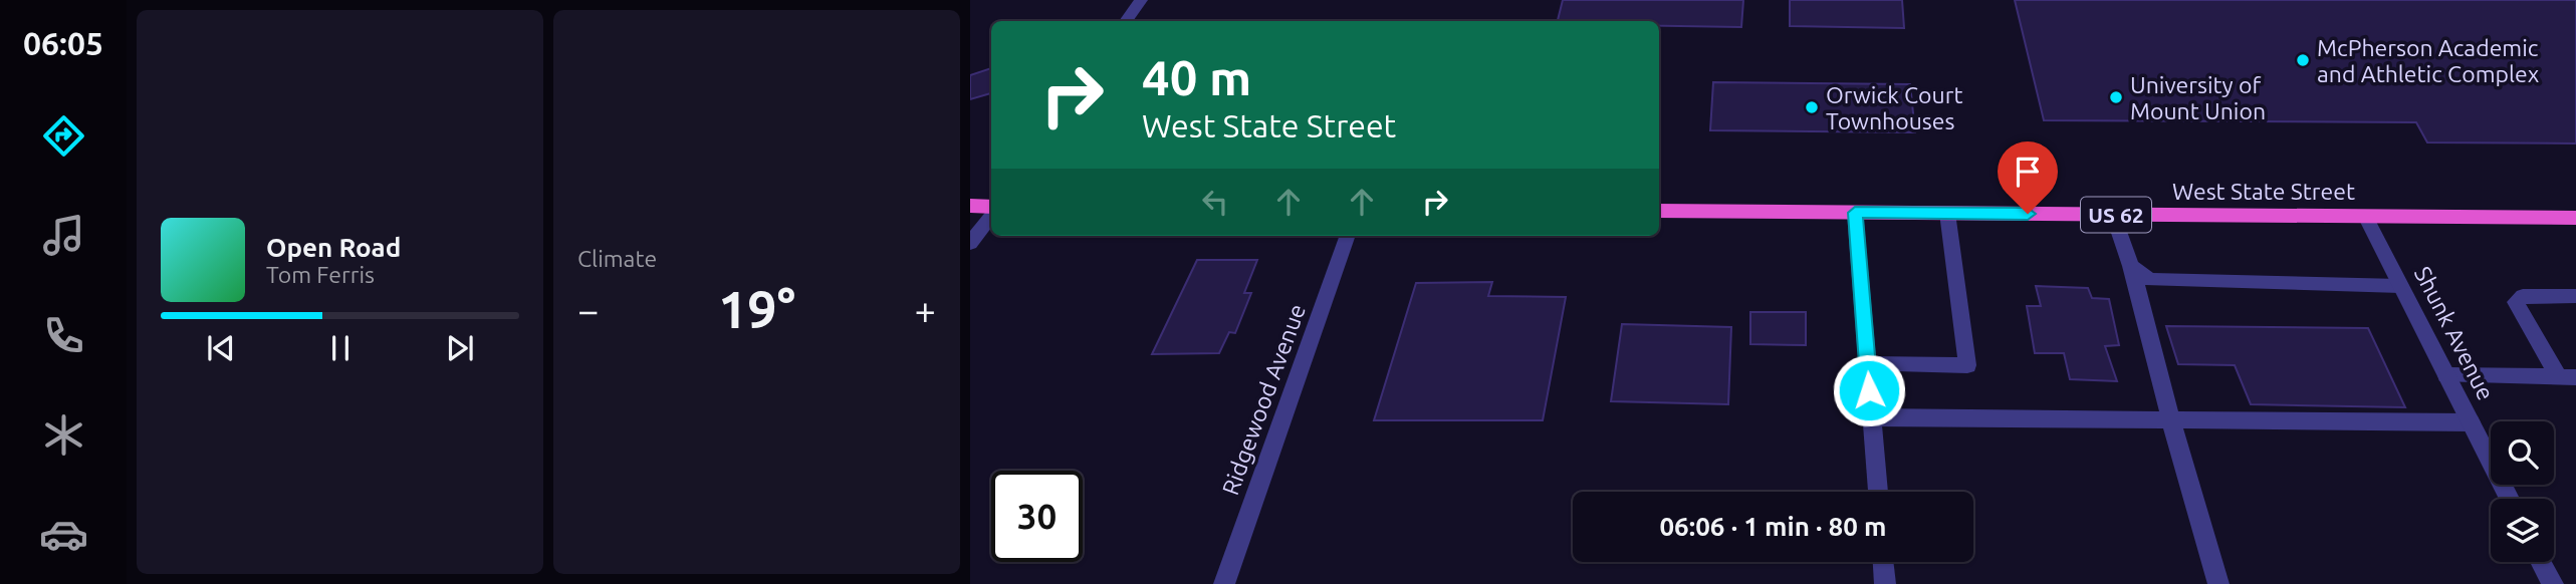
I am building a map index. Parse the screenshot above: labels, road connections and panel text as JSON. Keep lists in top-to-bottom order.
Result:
{
  "streets": {
    "highway": ["West State Street", "US 62"],
    "street": ["Shunk Avenue", "Ridgewood Avenue"]
  },
  "crossings": [
    ["West State Street", "Shunk Avenue"]
  ],
  "places": ["McPherson Academic and Athletic Complex", "University of Mount Union", "Orwick Court Townhouses"],
  "page": {
    "tabs": "06:05",
    "tile": "Climate",
    "turn": ["40 m", "West State Street"],
    "song": ["Open Road", "Tom Ferris"],
    "heat": ["−", "19°", "+"],
    "limit": "30",
    "trip": "06:06 · 1 min · 80 m"
  }
}
